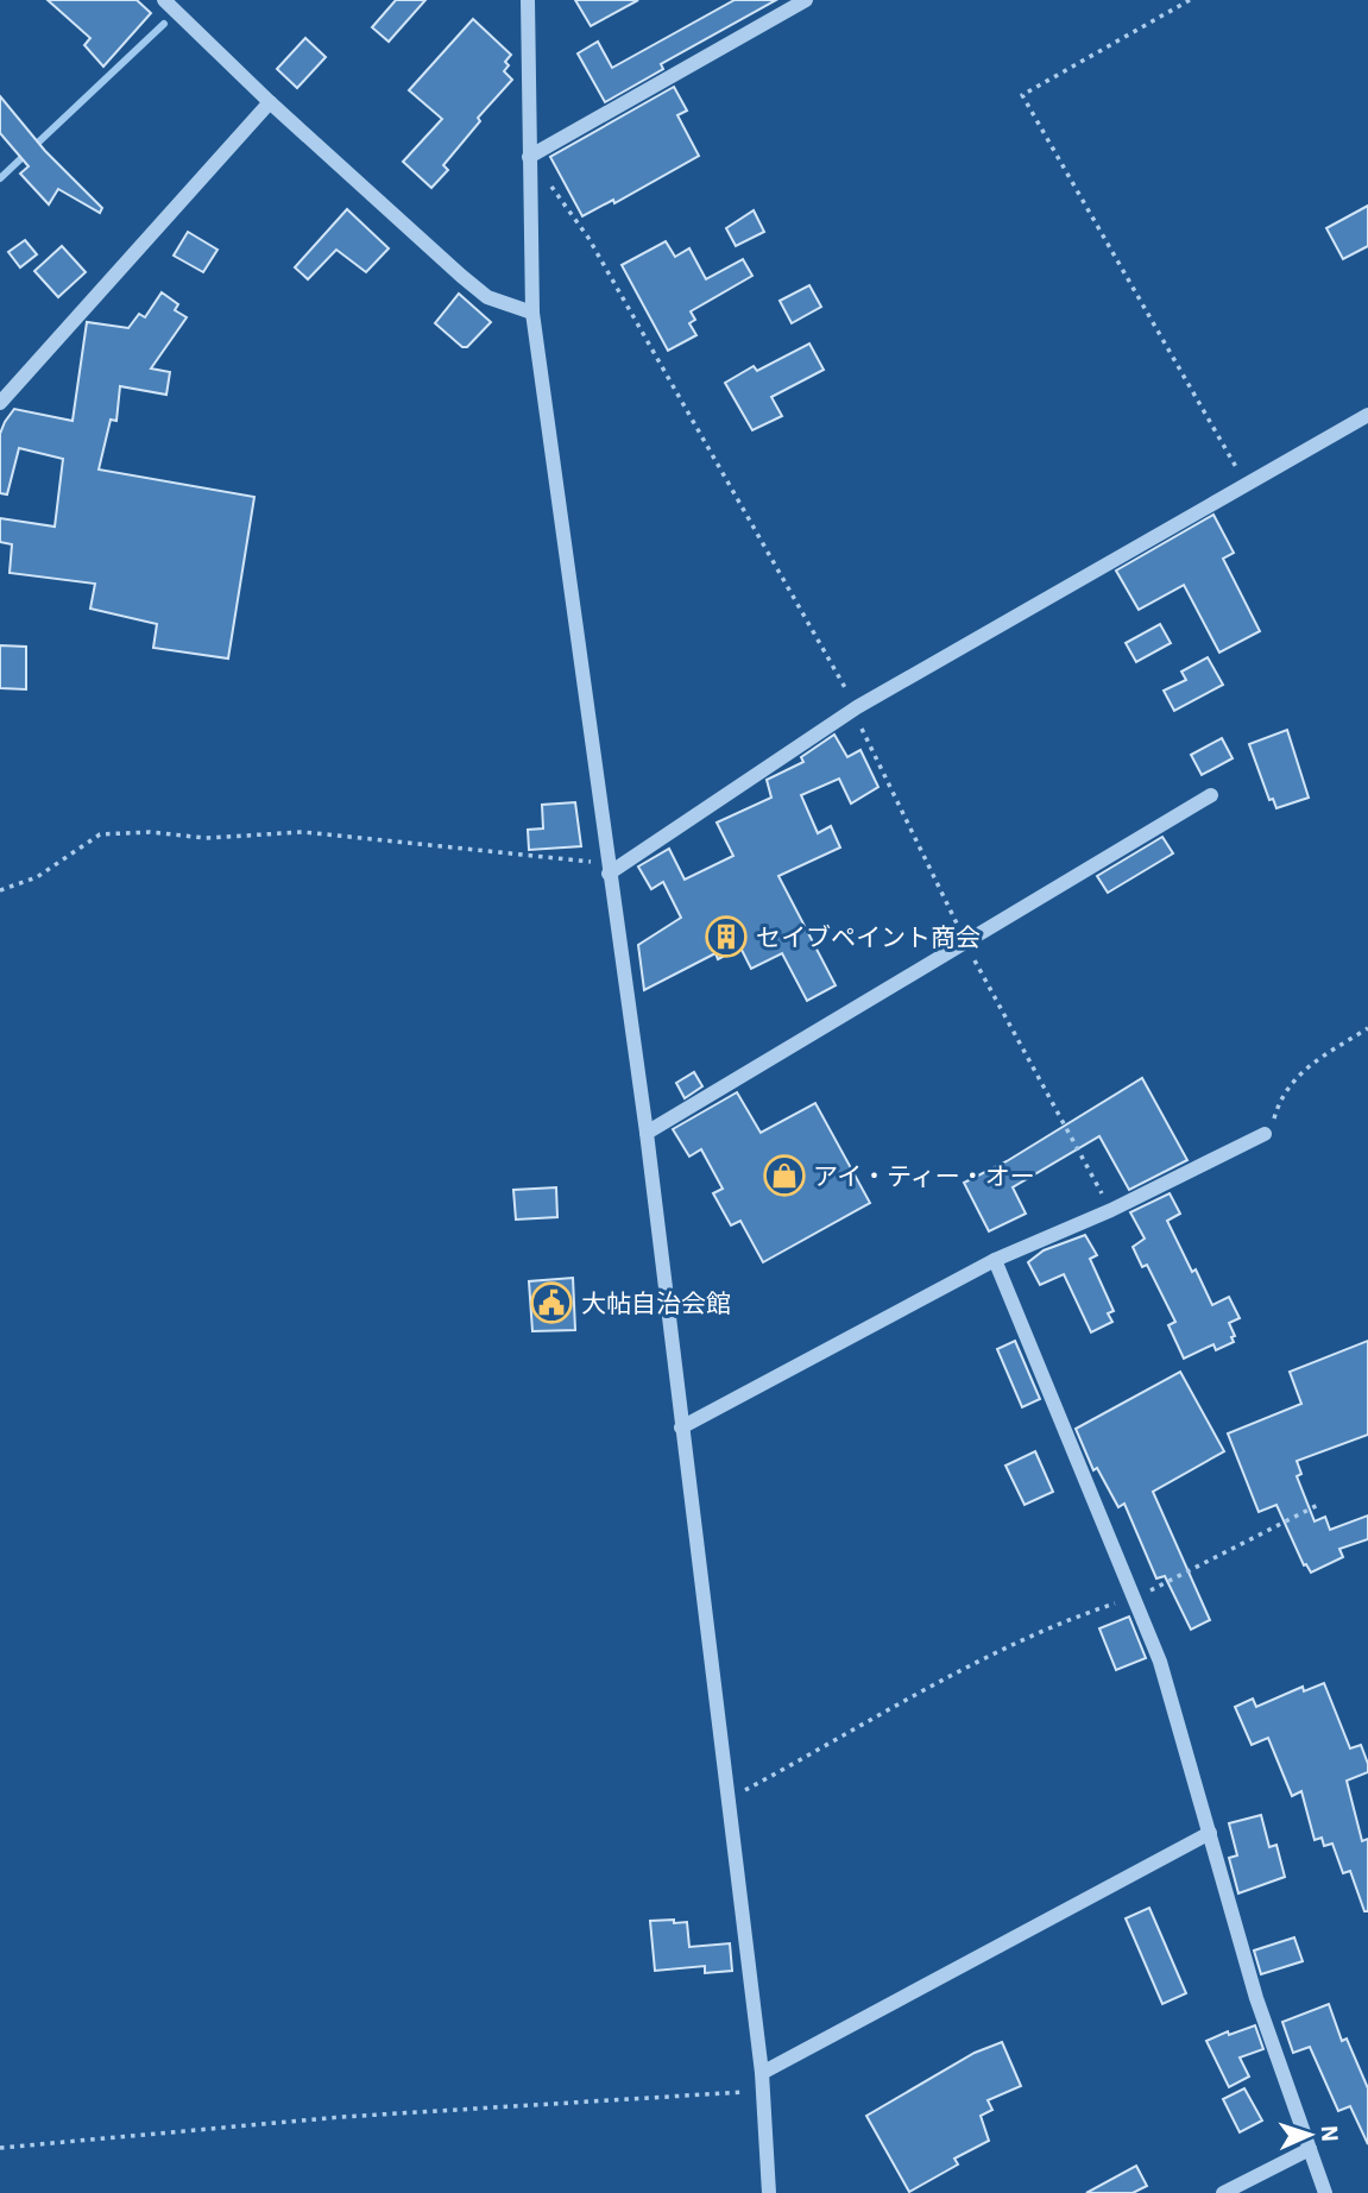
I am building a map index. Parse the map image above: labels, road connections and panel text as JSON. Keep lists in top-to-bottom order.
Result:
{
  "places": {
    "building": ["セイブペイント商会"],
    "shop": ["アイ・ティー・オー"],
    "public building": ["大帖自治会館"]
  },
  "north": "right"
}
